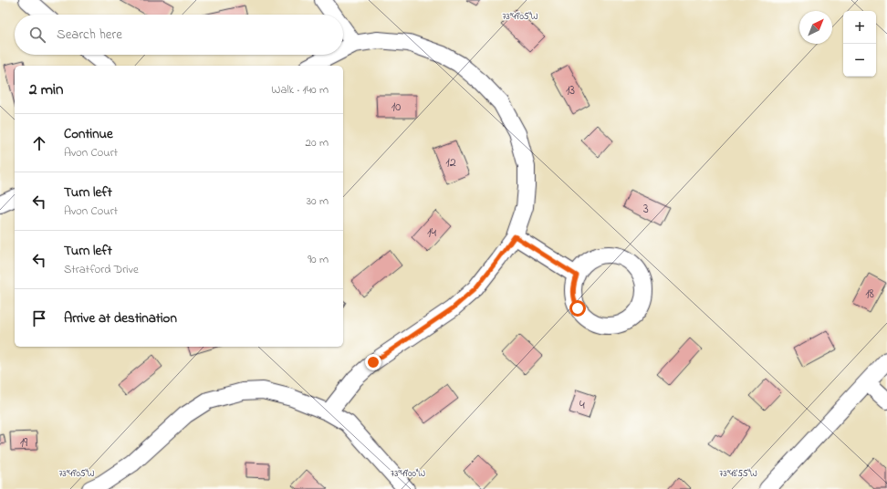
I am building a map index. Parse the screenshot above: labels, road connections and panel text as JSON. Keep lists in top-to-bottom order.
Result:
{
  "house_numbers": [
    "13",
    "10",
    "12",
    "3",
    "14",
    "18",
    "4",
    "19"
  ],
  "north": "top right",
  "page": {
    "map_buttons": ["+", "−"],
    "search": "Search here",
    "heading": ["2 min", "Walk · 140 m"],
    "list": [
      ["Continue", "Avon Court", "20 m"],
      ["Turn left", "Avon Court", "30 m"],
      ["Turn left", "Stratford Drive", "90 m"],
      "Arrive at destination"
    ]
  },
  "coordinates": ["73°49'05\"W", "73°49'00\"W", "73°48'55\"W"]
}
